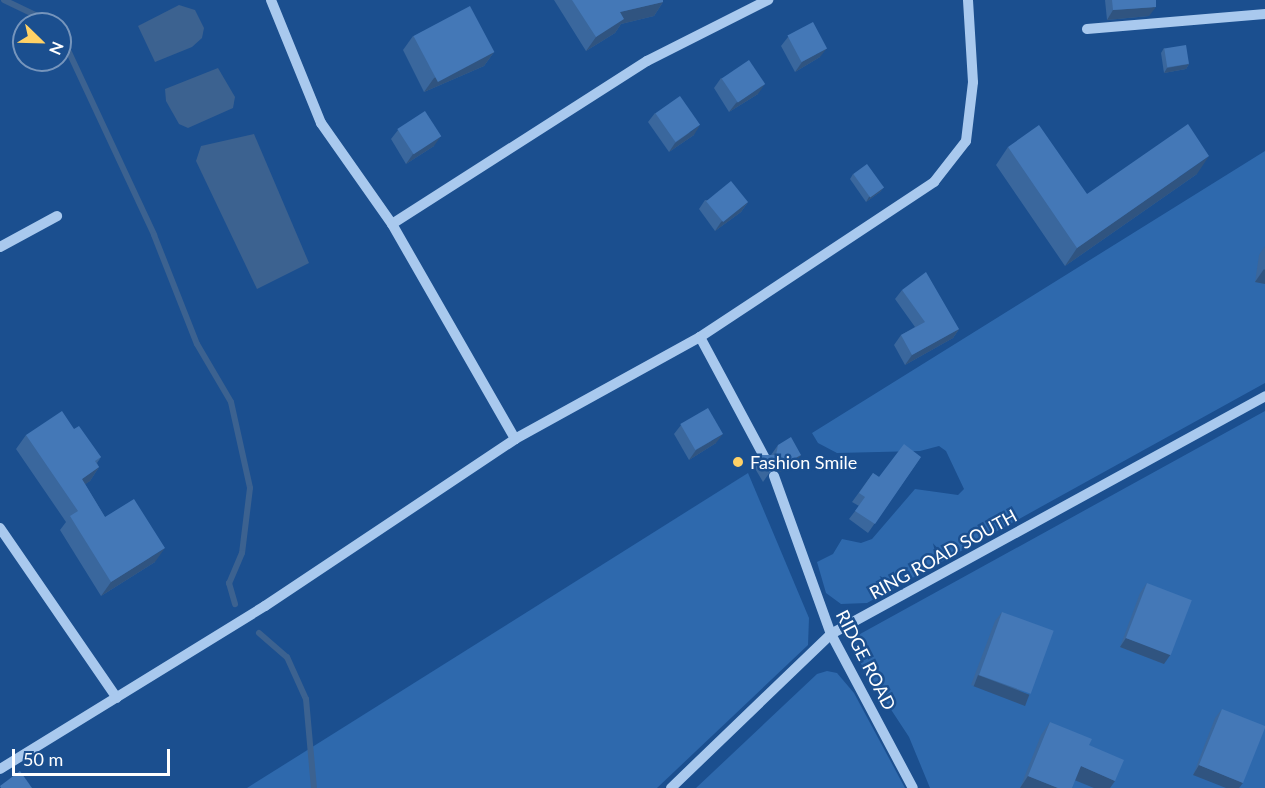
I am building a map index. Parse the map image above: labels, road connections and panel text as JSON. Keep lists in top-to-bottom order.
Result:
{
  "streets": {
    "street": ["RING ROAD SOUTH", "RIDGE ROAD"]
  },
  "crossings": [
    ["RING ROAD SOUTH", "RIDGE ROAD"]
  ],
  "places": ["Fashion Smile"],
  "scale_bar": "50 m",
  "north": "bottom right"
}
